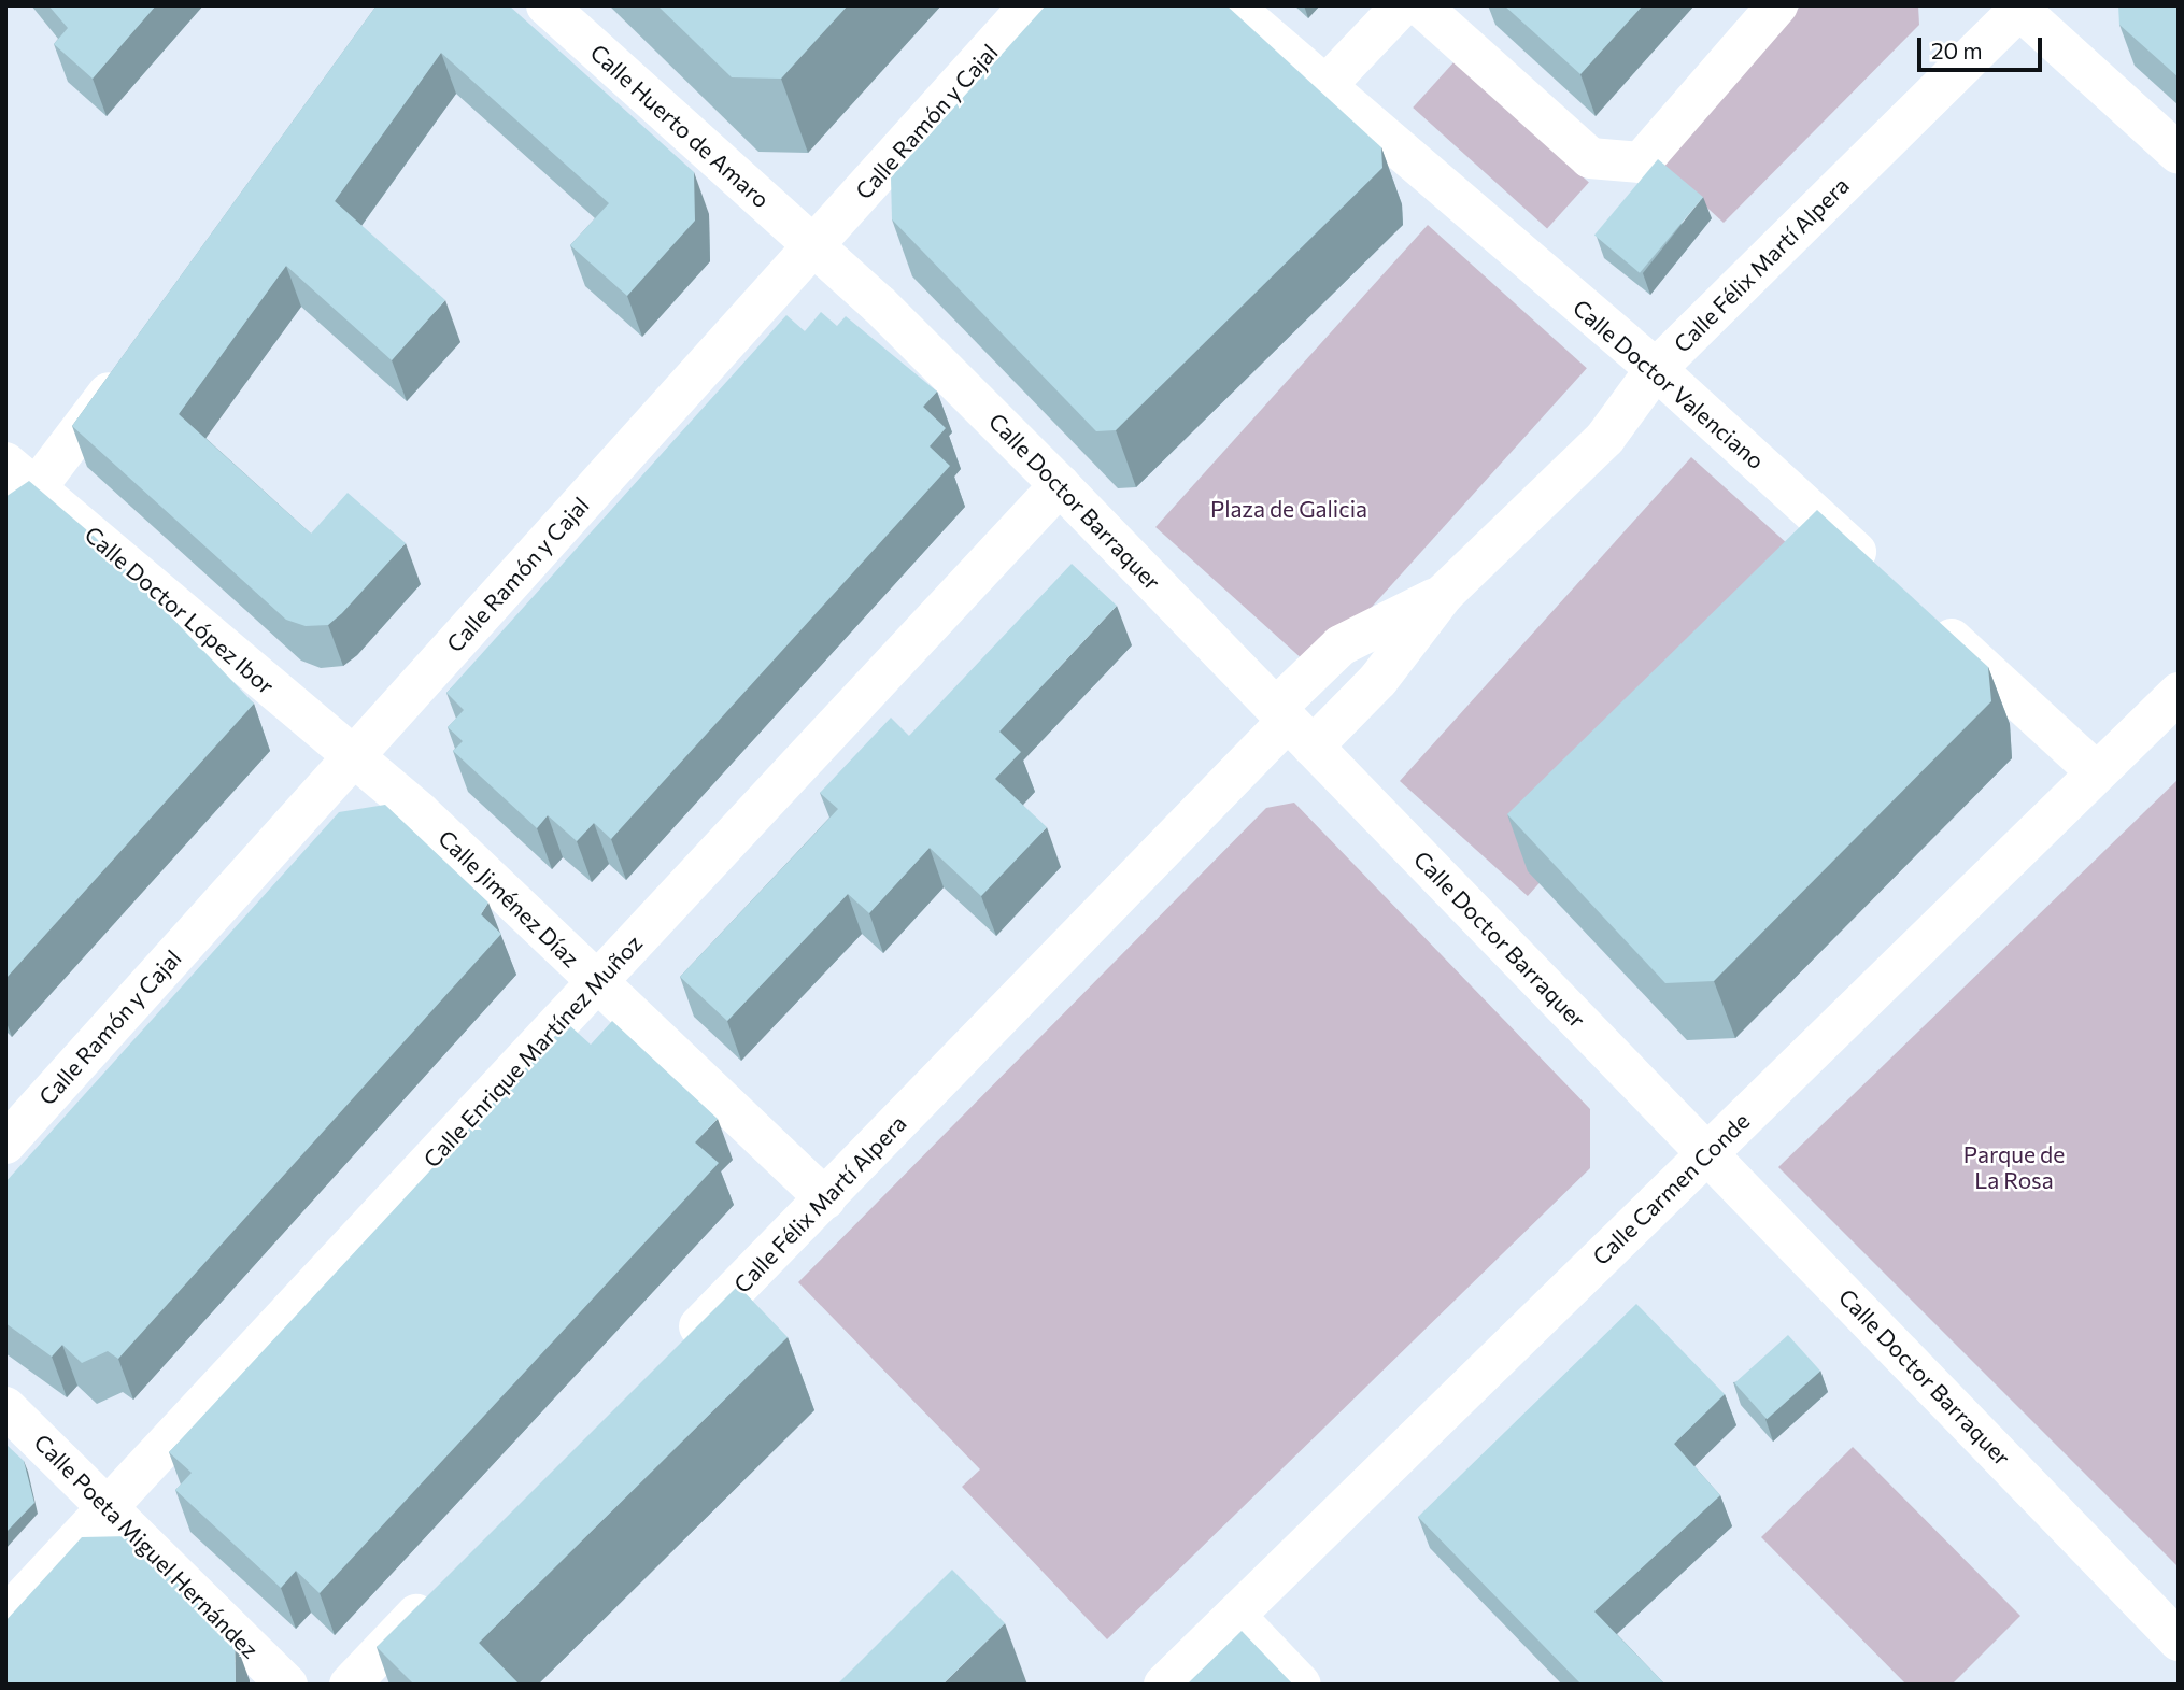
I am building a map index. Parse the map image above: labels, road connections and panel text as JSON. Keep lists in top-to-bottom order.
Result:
{
  "streets": {
    "street": [
      "Calle Ramón y Cajal",
      "Calle Huerto de Amaro",
      "Calle Félix Martí Alpera",
      "Calle Doctor Valenciano",
      "Calle Doctor Barraquer",
      "Calle Doctor López Ibor",
      "Calle Jiménez Díaz",
      "Calle Enrique Martínez Muñoz",
      "Calle Carmen Conde",
      "Calle Poeta Miguel Hernández"
    ]
  },
  "crossings": [
    ["Calle Ramón y Cajal", "Calle Huerto de Amaro"],
    ["Calle Ramón y Cajal", "Calle Doctor Barraquer"],
    ["Calle Ramón y Cajal", "Calle Doctor López Ibor"],
    ["Calle Ramón y Cajal", "Calle Jiménez Díaz"],
    ["Calle Huerto de Amaro", "Calle Doctor Barraquer"],
    ["Calle Félix Martí Alpera", "Calle Doctor Valenciano"],
    ["Calle Félix Martí Alpera", "Calle Doctor Barraquer"],
    ["Calle Félix Martí Alpera", "Calle Jiménez Díaz"],
    ["Calle Doctor Barraquer", "Calle Enrique Martínez Muñoz"],
    ["Calle Doctor Barraquer", "Calle Carmen Conde"],
    ["Calle Doctor López Ibor", "Calle Jiménez Díaz"],
    ["Calle Jiménez Díaz", "Calle Enrique Martínez Muñoz"],
    ["Calle Enrique Martínez Muñoz", "Calle Poeta Miguel Hernández"]
  ],
  "parks": ["Plaza de Galicia", "Parque de La Rosa"],
  "scale_bar": "20 m"
}
